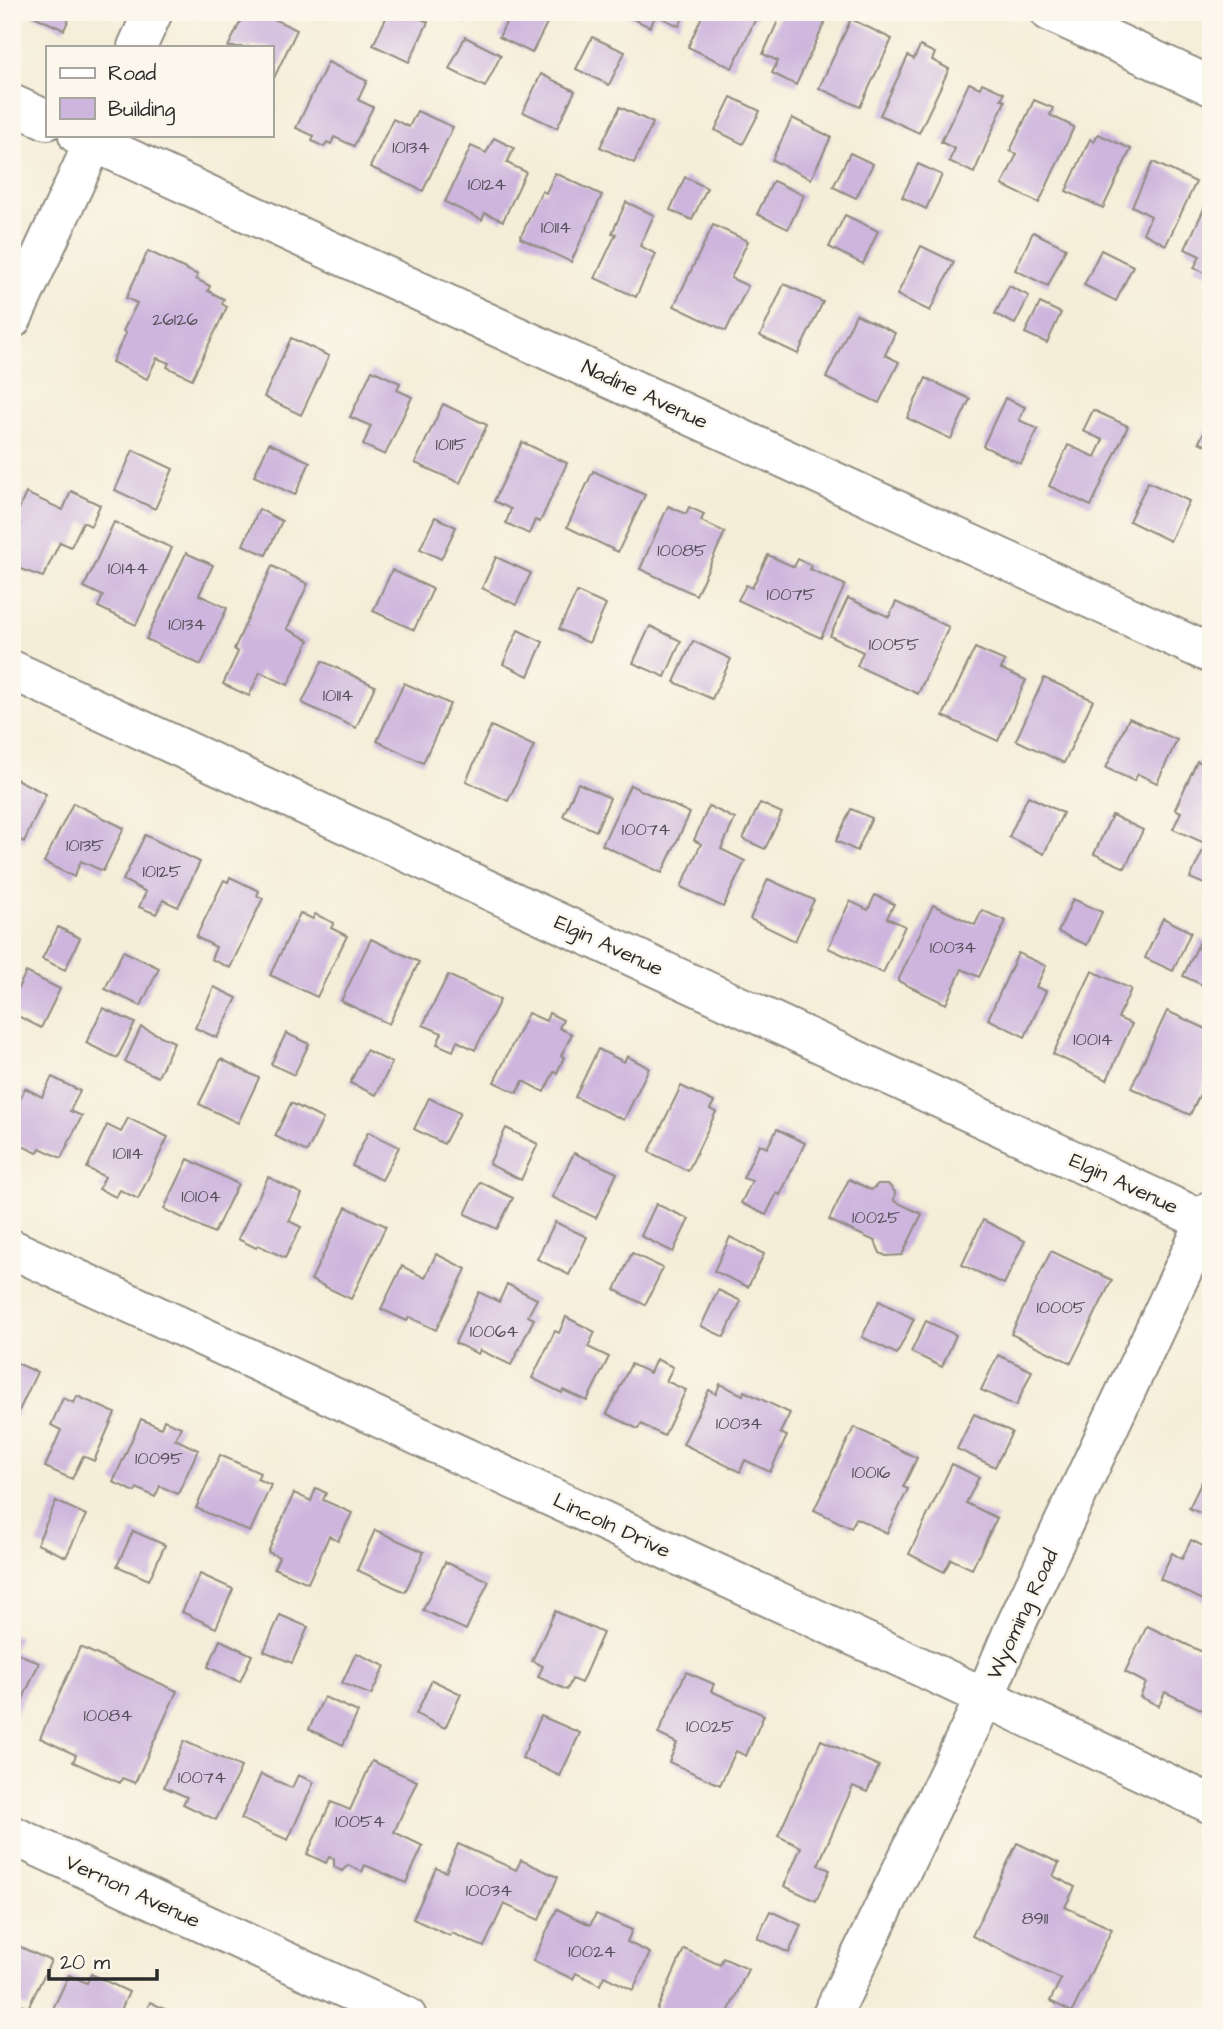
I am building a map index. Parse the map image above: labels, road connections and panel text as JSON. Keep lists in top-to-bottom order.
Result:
{
  "streets": {
    "street": [
      "Nadine Avenue",
      "Elgin Avenue",
      "Lincoln Drive",
      "Wyoming Road",
      "Vernon Avenue"
    ]
  },
  "crossings": [
    ["Elgin Avenue", "Wyoming Road"],
    ["Lincoln Drive", "Wyoming Road"]
  ],
  "house_numbers": [
    "10134",
    "10124",
    "10114",
    "26126",
    "10115",
    "10085",
    "10144",
    "10075",
    "10134",
    "10055",
    "10114",
    "10074",
    "10135",
    "10125",
    "10034",
    "10014",
    "10114",
    "10104",
    "10025",
    "10005",
    "10064",
    "10034",
    "10095",
    "10016",
    "10084",
    "10025",
    "10074",
    "10054",
    "10034",
    "8911",
    "10024"
  ],
  "legend": ["Road", "Building"],
  "scale_bar": "20 m"
}
